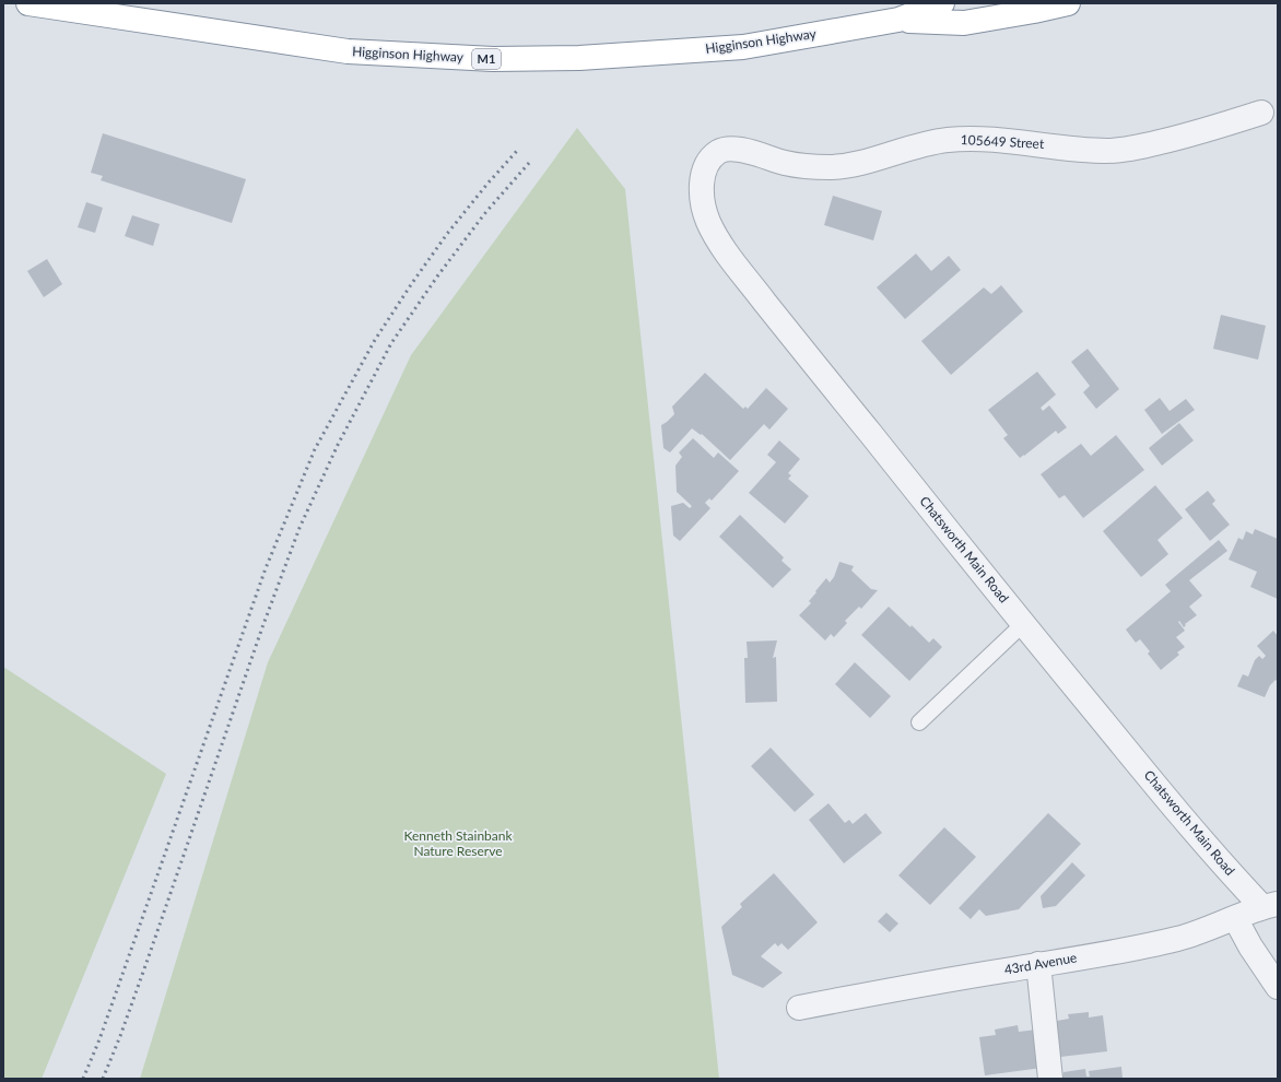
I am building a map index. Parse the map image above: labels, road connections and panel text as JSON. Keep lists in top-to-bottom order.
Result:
{
  "streets": {
    "highway": ["Higginson Highway", "M1"],
    "street": ["105649 Street", "Chatsworth Main Road", "43rd Avenue"]
  },
  "crossings": [
    ["105649 Street", "Chatsworth Main Road"],
    ["Chatsworth Main Road", "43rd Avenue"]
  ],
  "parks": ["Kenneth Stainbank Nature Reserve"]
}
